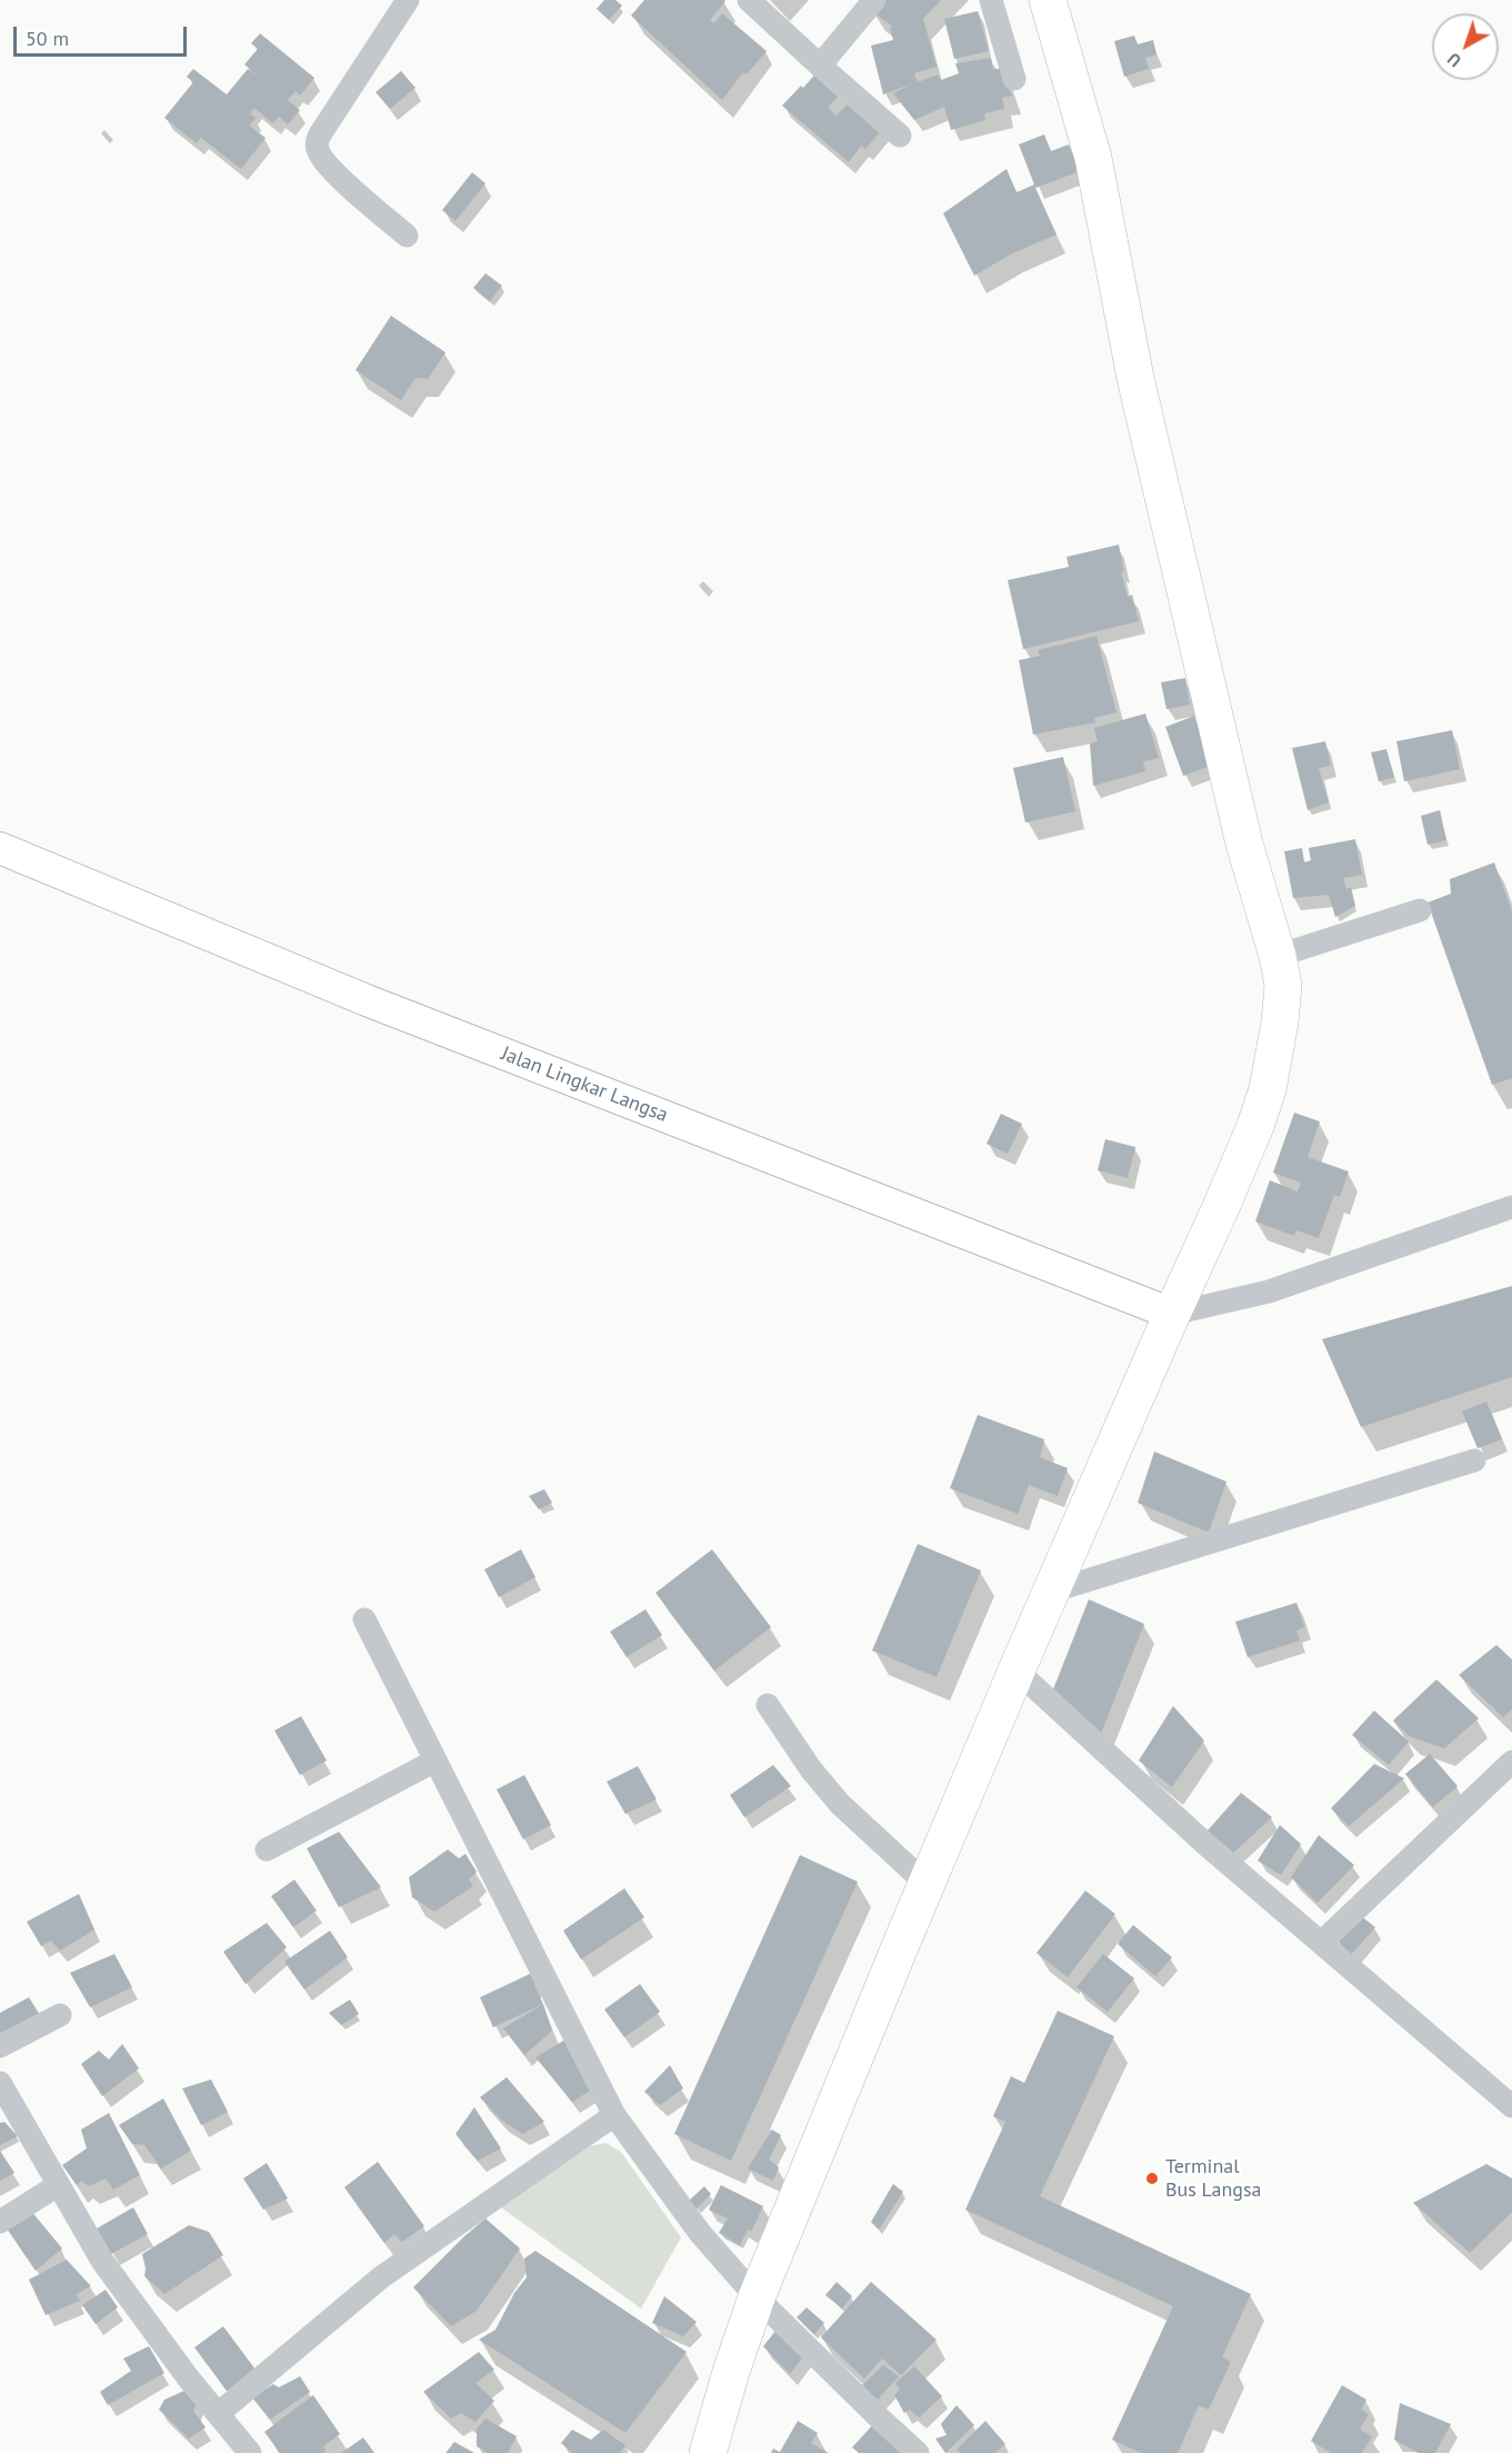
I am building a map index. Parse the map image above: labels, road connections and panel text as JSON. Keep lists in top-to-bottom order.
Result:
{
  "streets": {
    "street": ["Jalan Lingkar Langsa"]
  },
  "places": ["Terminal Bus Langsa"],
  "scale_bar": "50 m",
  "north": "bottom left"
}
